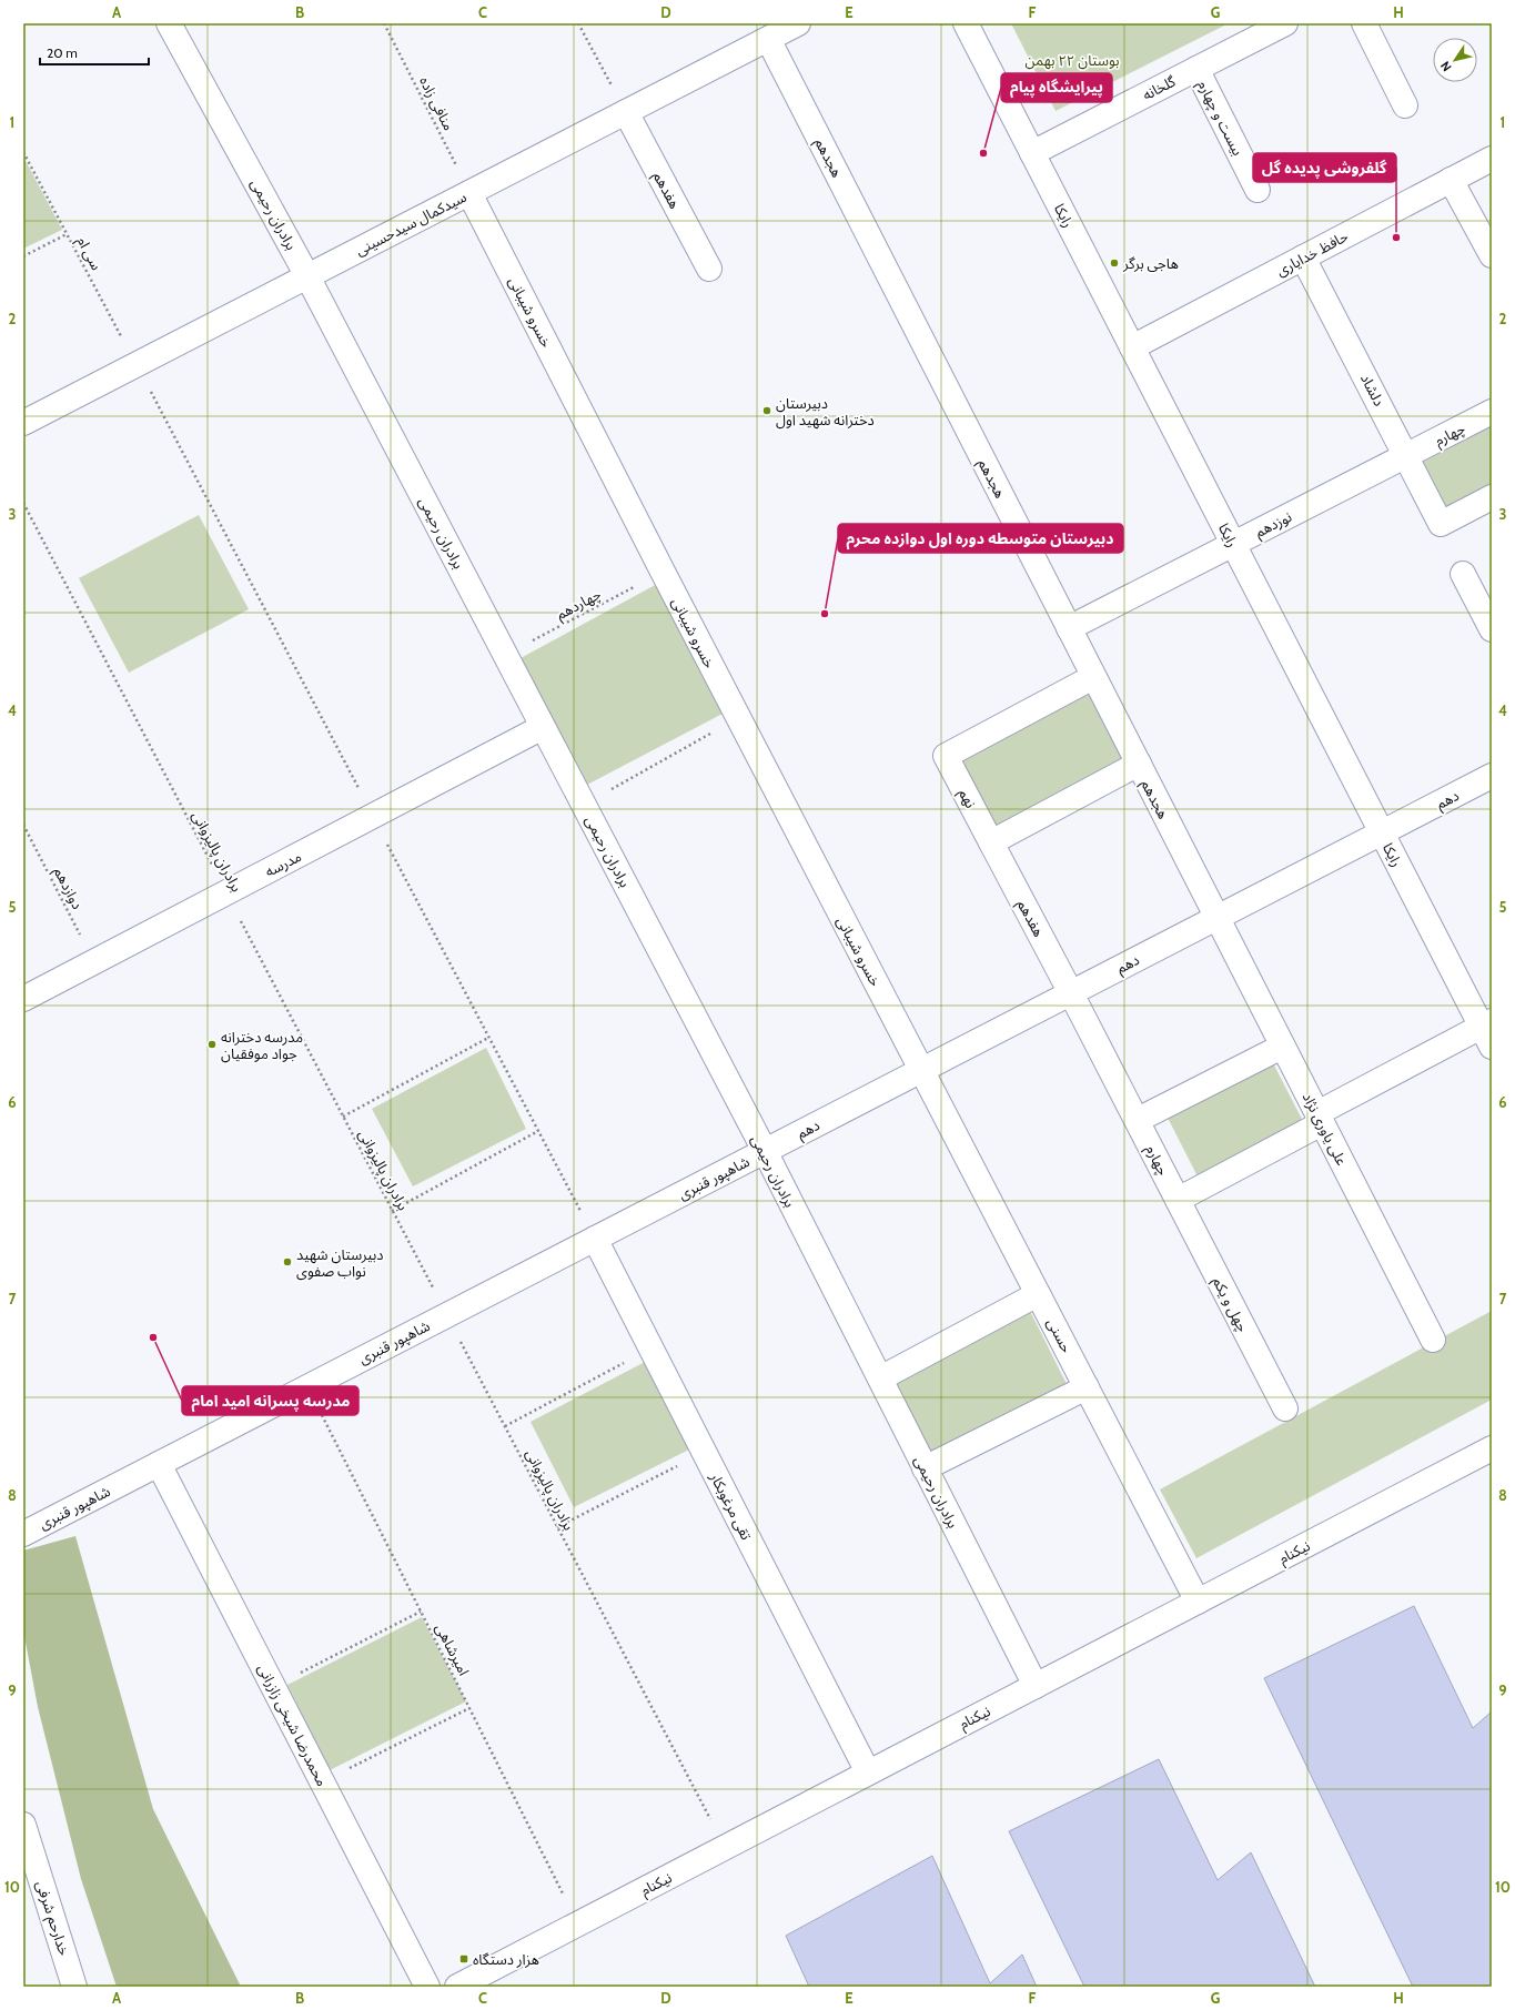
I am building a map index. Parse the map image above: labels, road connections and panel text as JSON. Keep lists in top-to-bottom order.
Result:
{
  "streets": {
    "street": [
      "گلخانه",
      "بیست و چهارم",
      "هجدهم",
      "هفدهم",
      "برادران رحیمی",
      "رایکا",
      "سیدکمال سیدحسینی",
      "حافظ خدایاری",
      "خسرو شیبانی",
      "دلشاد",
      "چهارم",
      "نوزدهم",
      "نهم",
      "دهم",
      "مدرسه",
      "علی یاوری نژاد",
      "شاهپور قنبری",
      "چهل و یکم",
      "حسنی",
      "تقی مرغوبکار",
      "نیکنام",
      "محمدرضا شیخی زازرانی",
      "خدارحم شرفی"
    ],
    "path": [
      "منافی زاده",
      "سی ام",
      "چهاردهم",
      "برادران پالیزوانی",
      "دوازدهم",
      "امیرشاهی"
    ]
  },
  "crossings": [
    ["گلخانه", "بیست و چهارم"],
    ["گلخانه", "رایکا"],
    ["منافی زاده", "سیدکمال سیدحسینی"],
    ["منافی زاده", "خسرو شیبانی"],
    ["هجدهم", "سیدکمال سیدحسینی"],
    ["هجدهم", "نوزدهم"],
    ["هجدهم", "نهم"],
    ["هجدهم", "دهم"],
    ["هجدهم", "علی یاوری نژاد"],
    ["هفدهم", "سیدکمال سیدحسینی"],
    ["هفدهم", "نهم"],
    ["هفدهم", "دهم"],
    ["برادران رحیمی", "سیدکمال سیدحسینی"],
    ["برادران رحیمی", "چهاردهم"],
    ["برادران رحیمی", "دهم"],
    ["برادران رحیمی", "مدرسه"],
    ["برادران رحیمی", "شاهپور قنبری"],
    ["برادران رحیمی", "نیکنام"],
    ["رایکا", "حافظ خدایاری"],
    ["رایکا", "نوزدهم"],
    ["رایکا", "دهم"],
    ["سیدکمال سیدحسینی", "سی ام"],
    ["سیدکمال سیدحسینی", "خسرو شیبانی"],
    ["حافظ خدایاری", "دلشاد"],
    ["خسرو شیبانی", "چهاردهم"],
    ["خسرو شیبانی", "دهم"],
    ["خسرو شیبانی", "حسنی"],
    ["دلشاد", "چهارم"],
    ["دلشاد", "نوزدهم"],
    ["چهارم", "نوزدهم"],
    ["چهارم", "چهل و یکم"],
    ["دهم", "علی یاوری نژاد"],
    ["دهم", "شاهپور قنبری"],
    ["دهم", "حسنی"],
    ["برادران پالیزوانی", "مدرسه"],
    ["برادران پالیزوانی", "شاهپور قنبری"],
    ["برادران پالیزوانی", "نیکنام"],
    ["مدرسه", "دوازدهم"],
    ["شاهپور قنبری", "تقی مرغوبکار"],
    ["شاهپور قنبری", "امیرشاهی"],
    ["شاهپور قنبری", "محمدرضا شیخی زازرانی"],
    ["حسنی", "نیکنام"],
    ["تقی مرغوبکار", "نیکنام"],
    ["نیکنام", "امیرشاهی"]
  ],
  "parks": ["بوستان ۲۲ بهمن"],
  "places": {
    "other": [
      "پیرایشگاه پیام",
      "گلفروشی پدیده گل",
      "هاجی برگر",
      "دبيرستان دخترانه شهید اول",
      "دبیرستان متوسطه دوره اول دوازده محرم",
      "مدرسه دخترانه جواد موفقیان",
      "دبیرستان شهید نواب صفوی",
      "مدرسه پسرانه امید امام"
    ],
    "transit": ["هزار دستگاه"]
  },
  "scale_bar": "20 m",
  "north": "bottom left",
  "grid": {
    "columns": [
      "A",
      "B",
      "C",
      "D",
      "E",
      "F",
      "G",
      "H"
    ],
    "rows": [
      "1",
      "2",
      "3",
      "4",
      "5",
      "6",
      "7",
      "8",
      "9",
      "10"
    ]
  }
}
